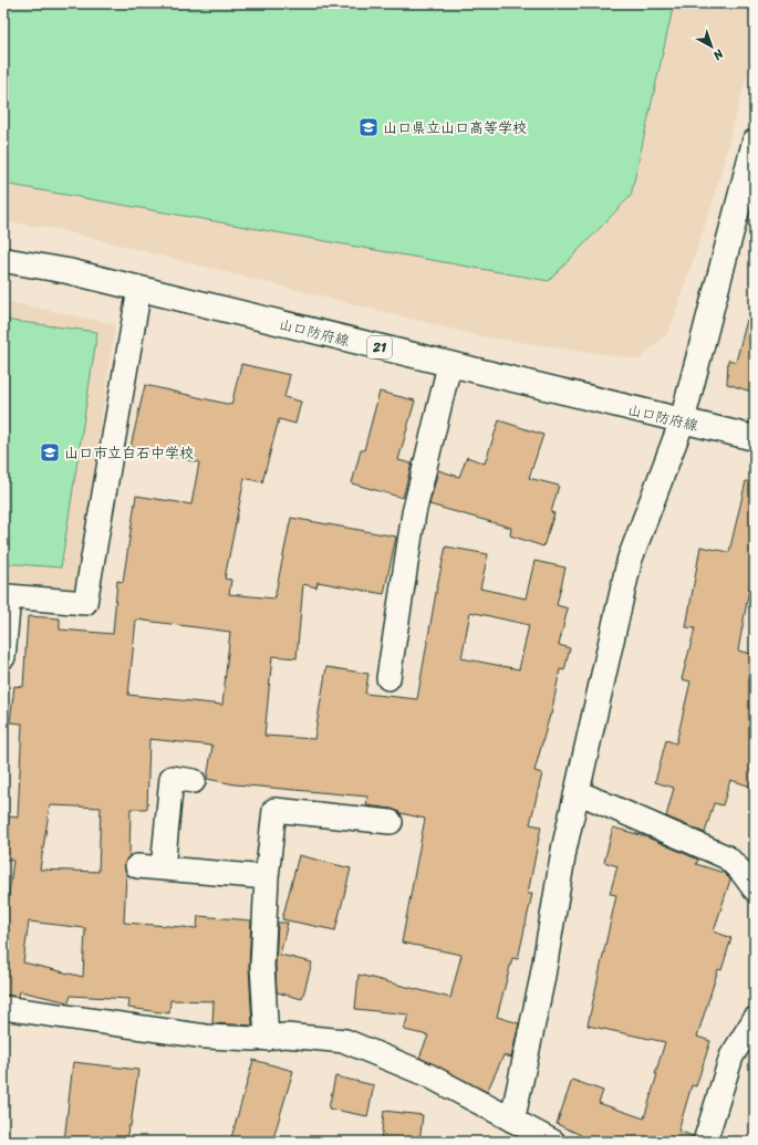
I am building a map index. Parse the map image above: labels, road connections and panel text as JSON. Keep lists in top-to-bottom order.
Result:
{
  "streets": {
    "street": ["山口防府線", "21"]
  },
  "places": {
    "school or university": ["山口県立山口高等学校", "山口市立白石中学校"]
  },
  "north": "bottom right"
}
